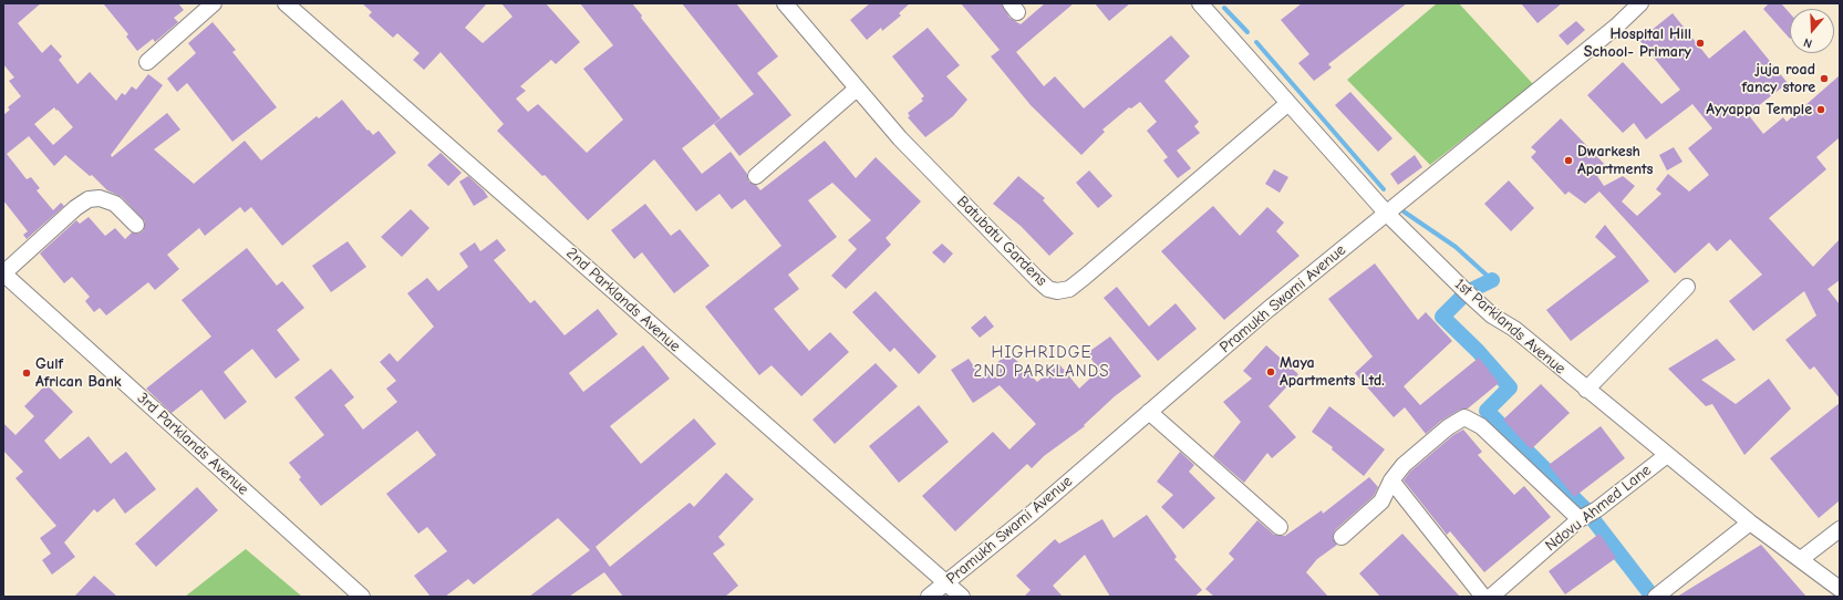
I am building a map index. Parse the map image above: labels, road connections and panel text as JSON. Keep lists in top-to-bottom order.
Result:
{
  "streets": {
    "street": [
      "Batubatu Gardens",
      "Pramukh Swami Avenue",
      "2nd Parklands Avenue",
      "1st Parklands Avenue",
      "3rd Parklands Avenue",
      "Ndovu Ahmed Lane"
    ]
  },
  "crossings": [
    ["Batubatu Gardens", "1st Parklands Avenue"],
    ["Pramukh Swami Avenue", "2nd Parklands Avenue"],
    ["Pramukh Swami Avenue", "1st Parklands Avenue"],
    ["1st Parklands Avenue", "Ndovu Ahmed Lane"]
  ],
  "districts": ["HIGHRIDGE 2ND PARKLANDS"],
  "places": [
    "Hospital Hill School- Primary",
    "juja road fancy store",
    "Ayyappa Temple",
    "Dwarkesh Apartments",
    "Maya Apartments Ltd.",
    "Gulf African Bank"
  ],
  "north": "bottom"
}
